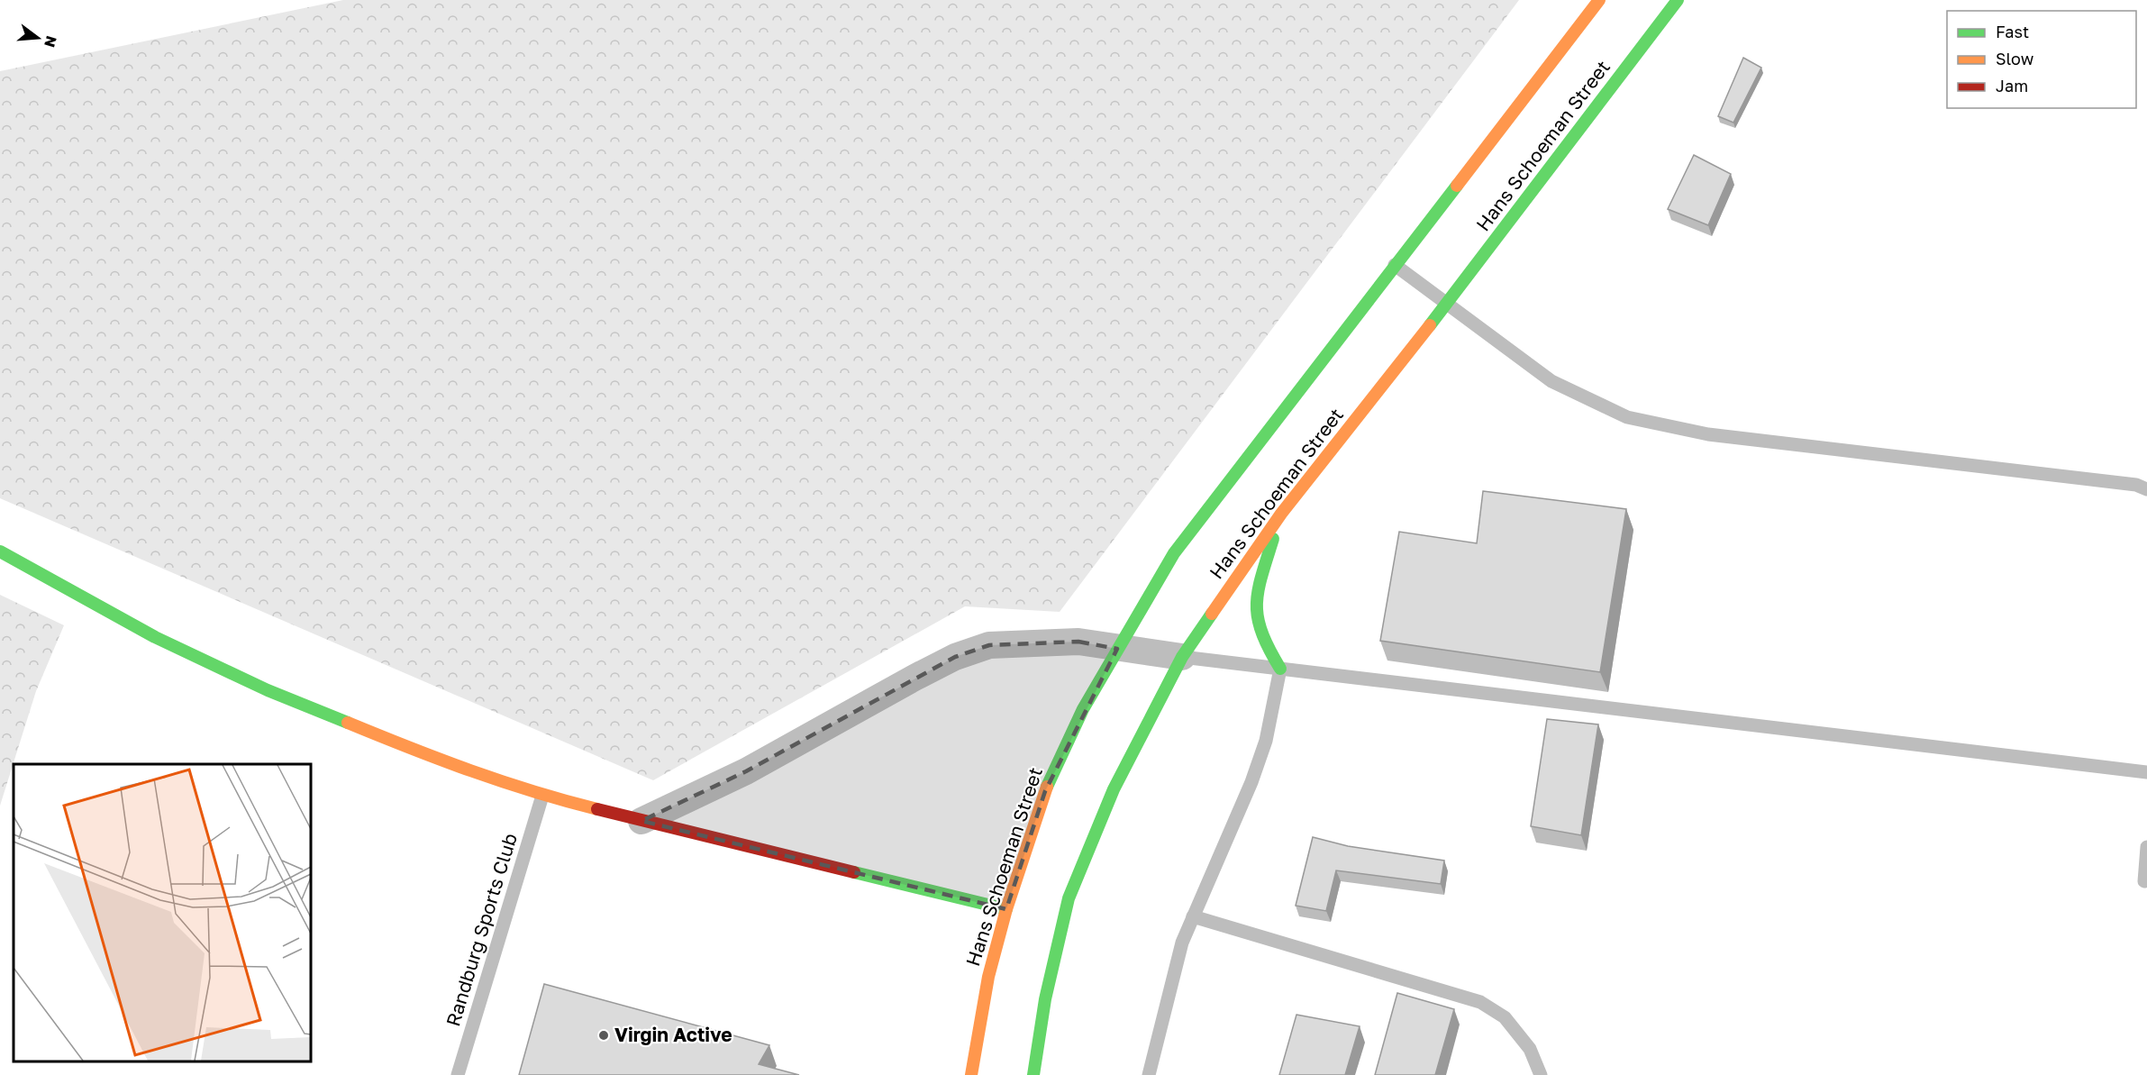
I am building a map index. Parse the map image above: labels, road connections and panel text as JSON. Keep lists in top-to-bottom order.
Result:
{
  "streets": {
    "main road": ["Hans Schoeman Street"],
    "lane": ["Randburg Sports Club"]
  },
  "places": ["Virgin Active"],
  "legend": ["Fast", "Slow", "Jam"],
  "north": "right"
}
